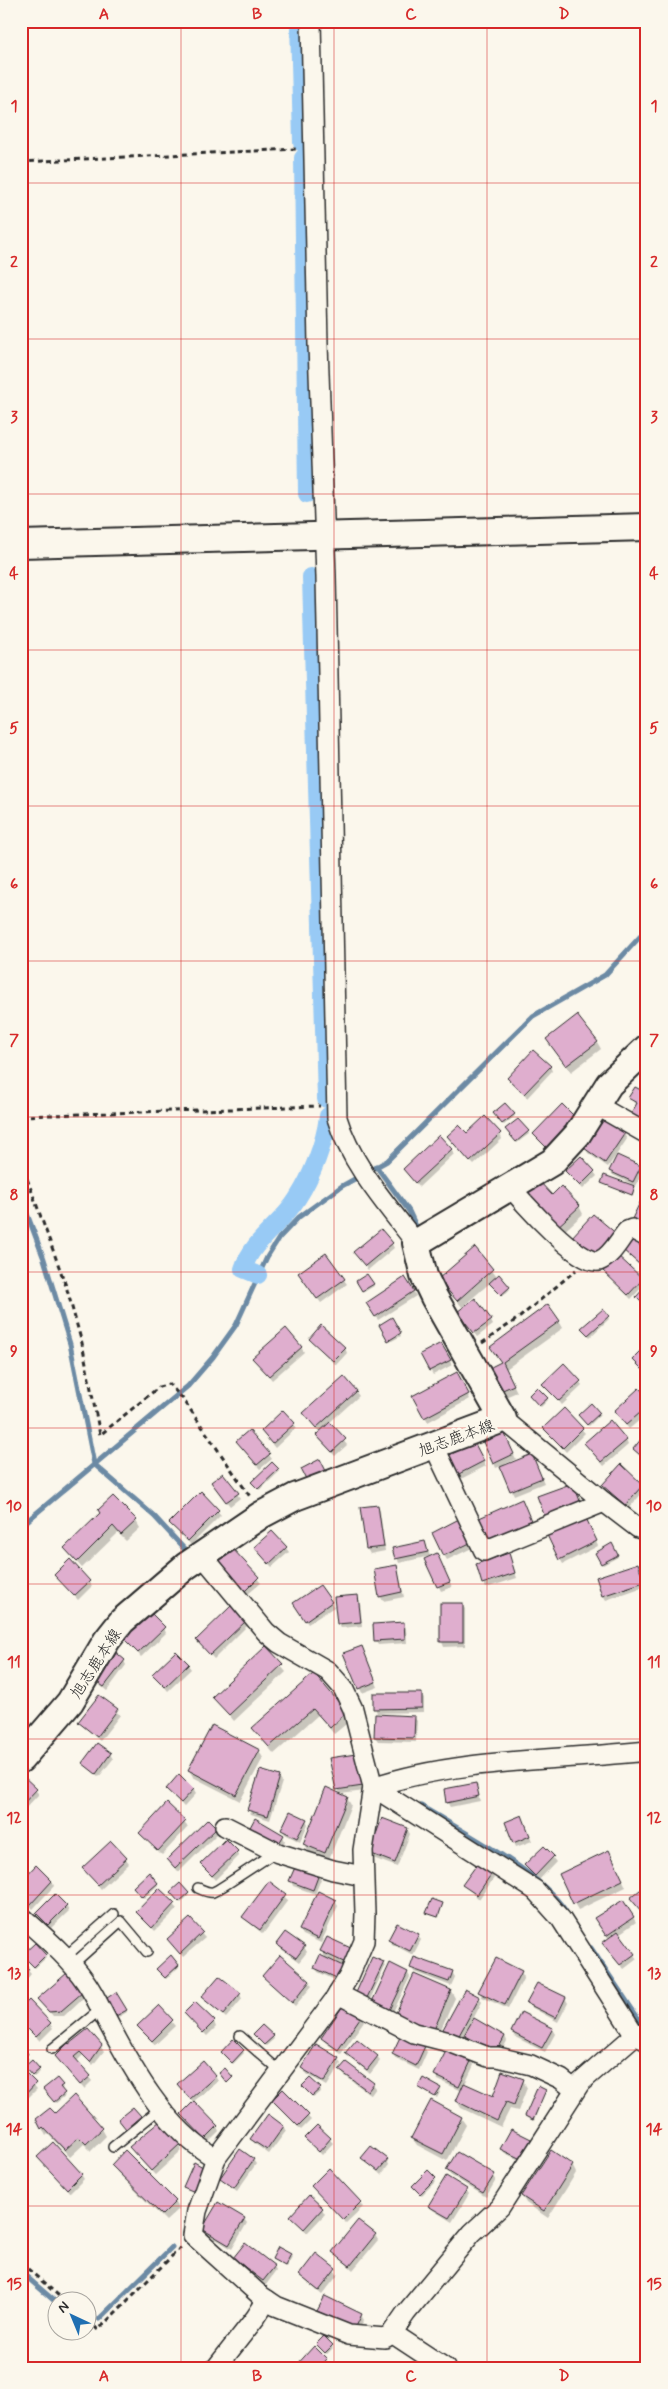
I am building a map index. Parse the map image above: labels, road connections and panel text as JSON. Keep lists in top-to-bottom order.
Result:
{
  "streets": {
    "main road": ["旭志鹿本線"]
  },
  "north": "top left",
  "grid": {
    "columns": [
      "A",
      "B",
      "C",
      "D"
    ],
    "rows": [
      "1",
      "2",
      "3",
      "4",
      "5",
      "6",
      "7",
      "8",
      "9",
      "10",
      "11",
      "12",
      "13",
      "14",
      "15"
    ]
  }
}
